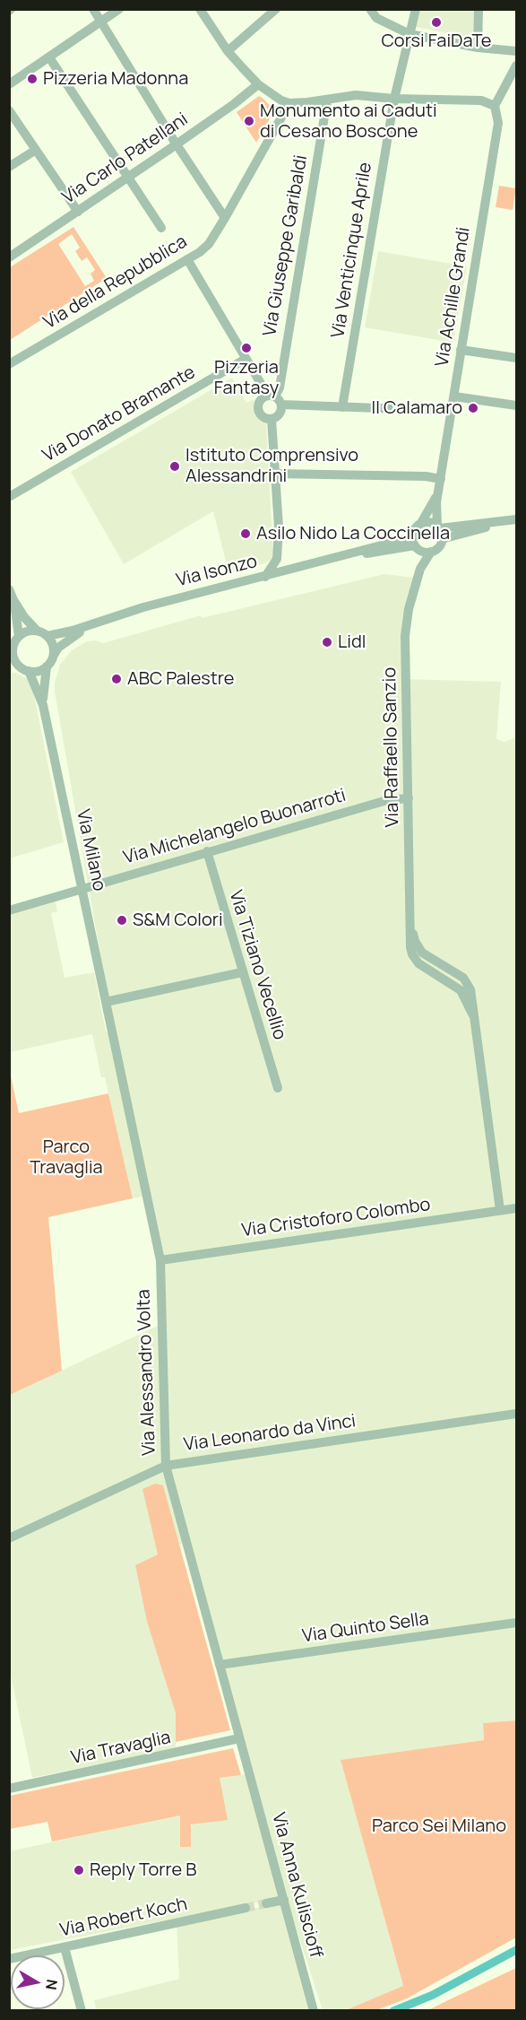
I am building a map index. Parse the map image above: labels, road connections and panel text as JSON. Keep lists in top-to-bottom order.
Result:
{
  "streets": {
    "street": [
      "Via Carlo Patellani",
      "Via Giuseppe Garibaldi",
      "Via Venticinque Aprile",
      "Via della Repubblica",
      "Via Achille Grandi",
      "Via Donato Bramante",
      "Via Isonzo",
      "Via Raffaello Sanzio",
      "Via Michelangelo Buonarroti",
      "Via Milano",
      "Via Tiziano Vecellio",
      "Via Cristoforo Colombo",
      "Via Alessandro Volta",
      "Via Leonardo da Vinci",
      "Via Quinto Sella",
      "Via Travaglia",
      "Via Anna Kuliscioff",
      "Via Robert Koch"
    ]
  },
  "crossings": [
    ["Via Achille Grandi", "Via Isonzo"],
    ["Via Achille Grandi", "Via Raffaello Sanzio"],
    ["Via Isonzo", "Via Raffaello Sanzio"],
    ["Via Isonzo", "Via Milano"],
    ["Via Raffaello Sanzio", "Via Michelangelo Buonarroti"],
    ["Via Raffaello Sanzio", "Via Cristoforo Colombo"],
    ["Via Michelangelo Buonarroti", "Via Milano"],
    ["Via Michelangelo Buonarroti", "Via Tiziano Vecellio"],
    ["Via Milano", "Via Alessandro Volta"],
    ["Via Cristoforo Colombo", "Via Alessandro Volta"],
    ["Via Alessandro Volta", "Via Leonardo da Vinci"],
    ["Via Alessandro Volta", "Via Quinto Sella"],
    ["Via Alessandro Volta", "Via Travaglia"],
    ["Via Alessandro Volta", "Via Anna Kuliscioff"]
  ],
  "parks": ["Parco Travaglia", "Parco Sei Milano"],
  "places": [
    "Corsi FaiDaTe",
    "Pizzeria Madonna",
    "Monumento ai Caduti di Cesano Boscone",
    "Pizzeria Fantasy",
    "Il Calamaro",
    "Istituto Comprensivo Alessandrini",
    "Asilo Nido La Coccinella",
    "Lidl",
    "ABC Palestre",
    "S&M Colori",
    "Reply Torre B"
  ],
  "north": "right"
}
